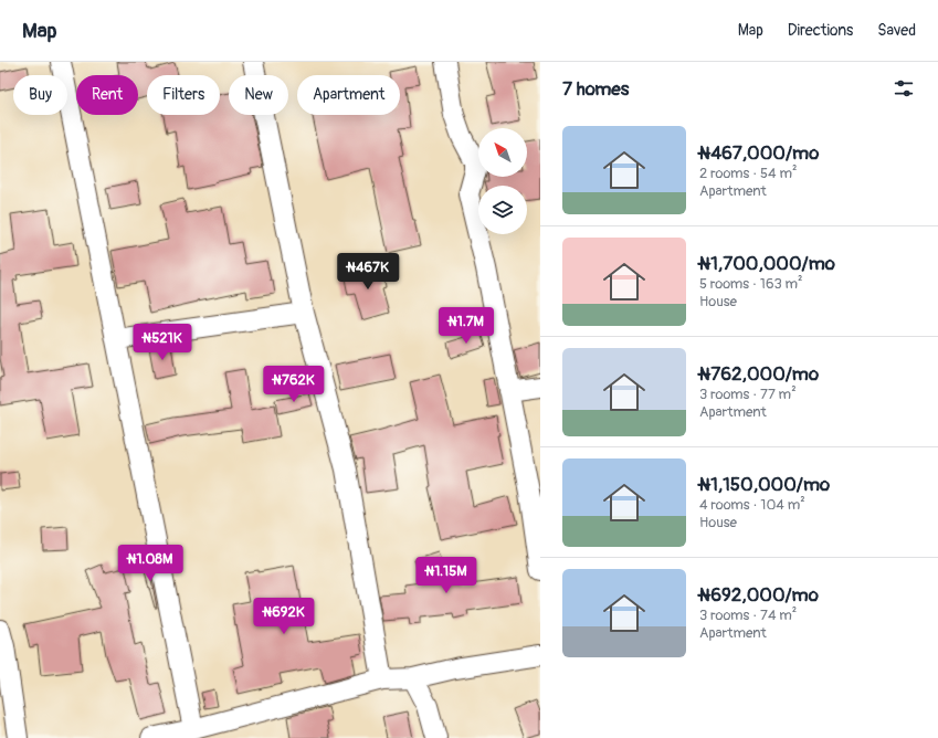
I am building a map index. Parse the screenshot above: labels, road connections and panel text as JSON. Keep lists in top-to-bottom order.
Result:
{
  "north": "top left",
  "page": {
    "header": "Map",
    "nav": ["Map", "Directions", "Saved"],
    "heading": "7 homes",
    "chip": [
      "Buy",
      "Rent",
      "Filters",
      "New",
      "Apartment"
    ],
    "list": [
      {
        "name": "₦467,000/mo",
        "note": "2 rooms · 54 m² · Apartment"
      },
      {
        "name": "₦1,700,000/mo",
        "note": "5 rooms · 163 m² · House"
      },
      {
        "name": "₦762,000/mo",
        "note": "3 rooms · 77 m² · Apartment"
      },
      {
        "name": "₦1,150,000/mo",
        "note": "4 rooms · 104 m² · House"
      },
      {
        "name": "₦692,000/mo",
        "note": "3 rooms · 74 m² · Apartment"
      }
    ],
    "price": [
      "₦467K",
      "₦1.7M",
      "₦521K",
      "₦762K",
      "₦1.08M",
      "₦1.15M",
      "₦692K"
    ]
  }
}
